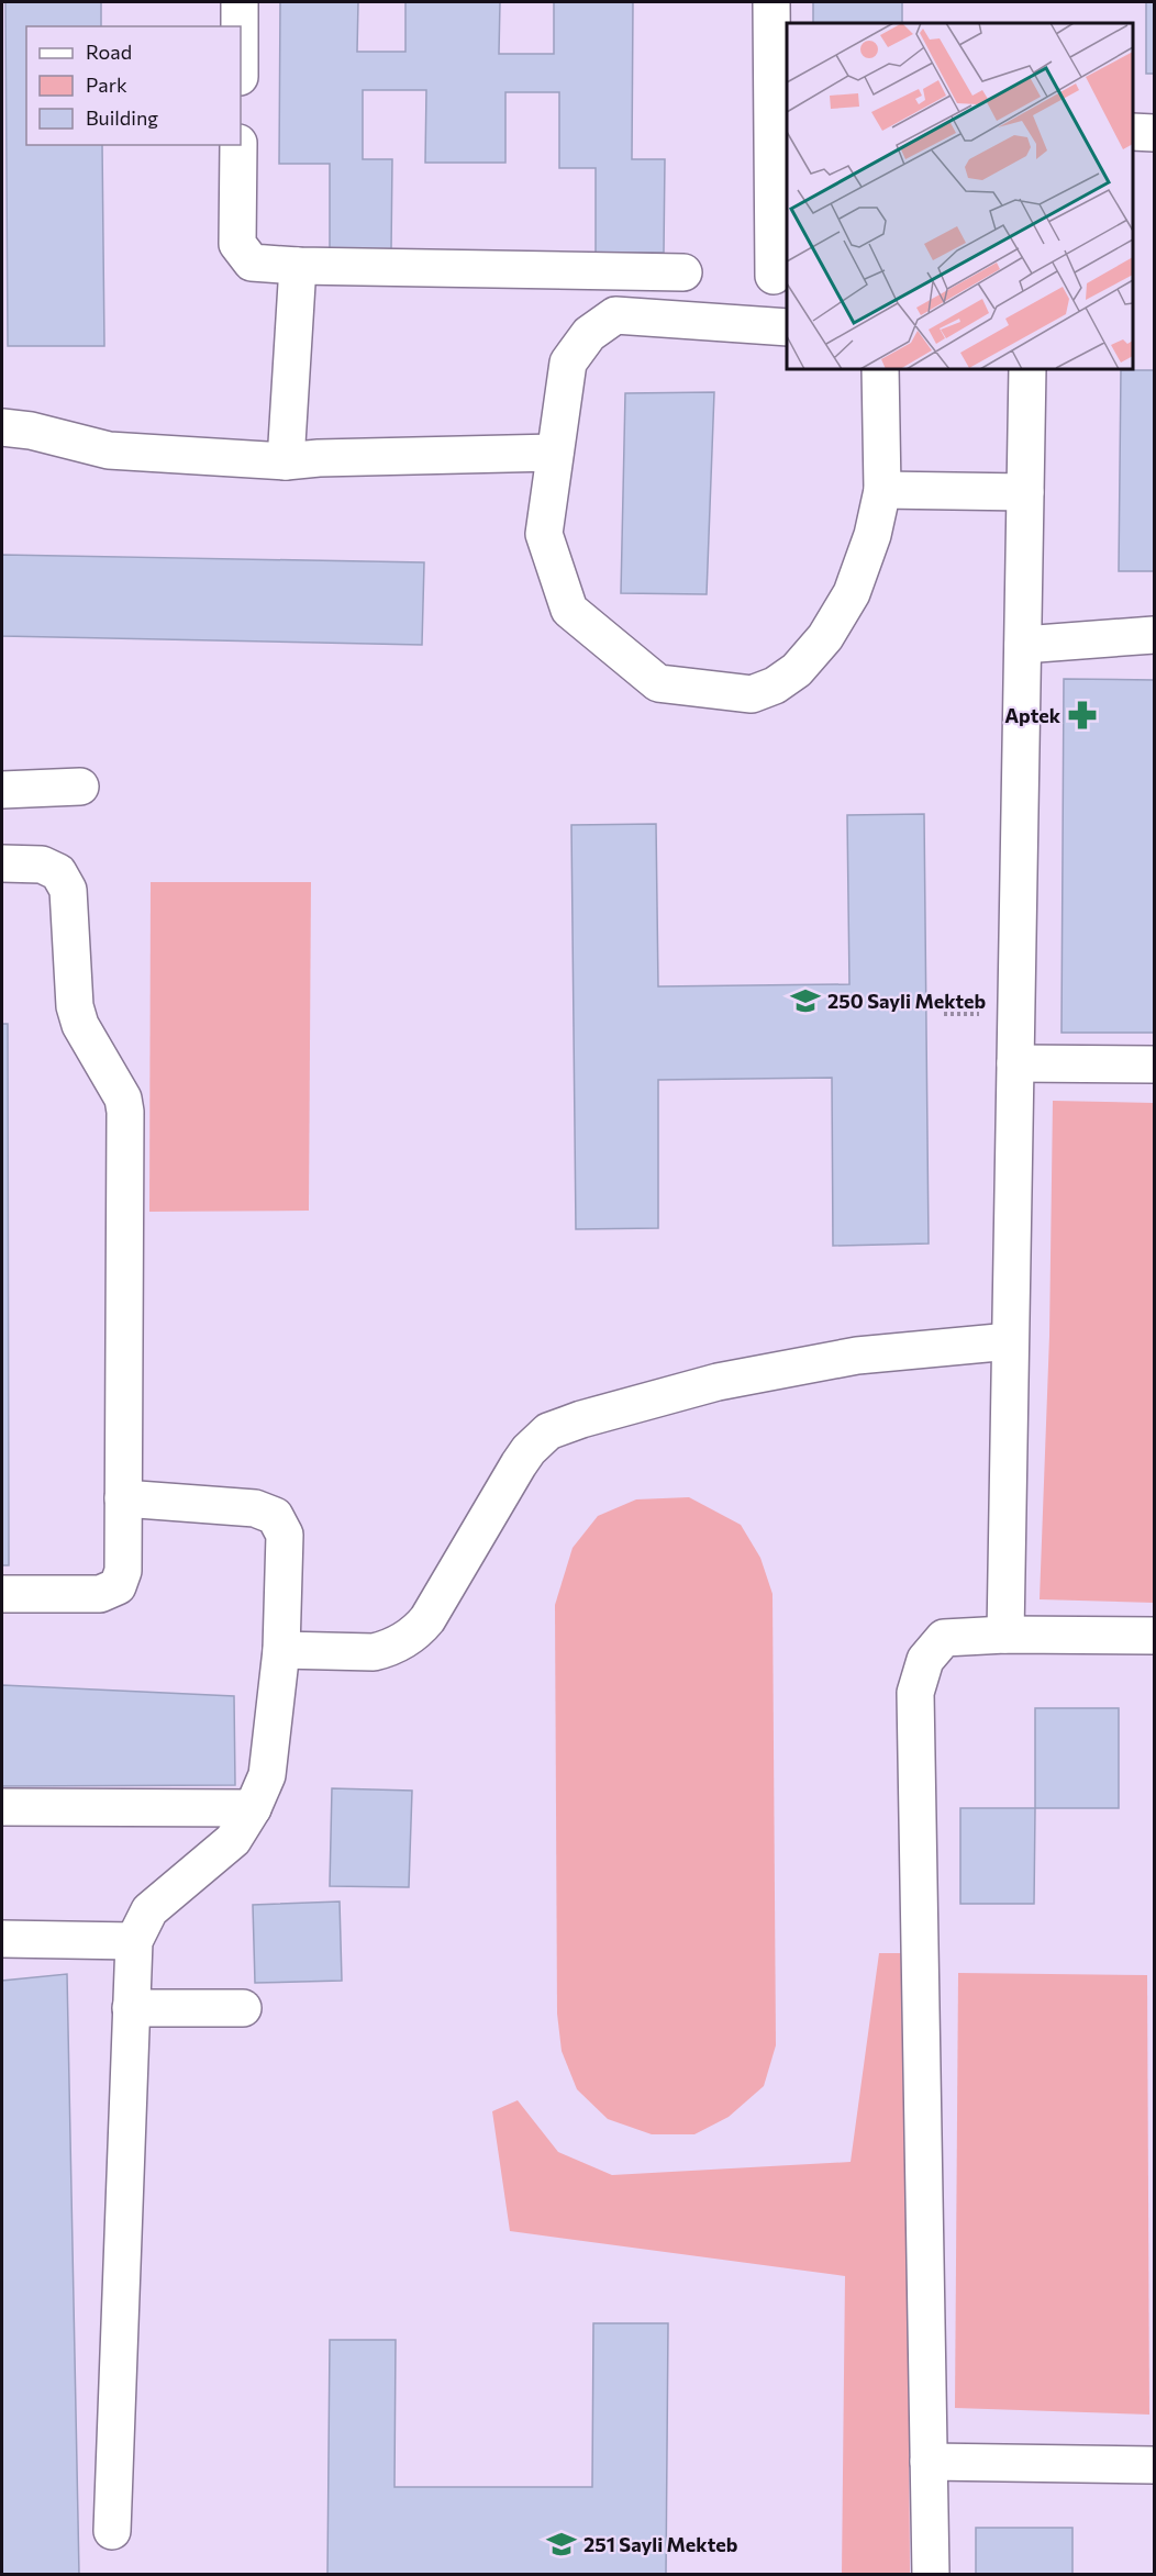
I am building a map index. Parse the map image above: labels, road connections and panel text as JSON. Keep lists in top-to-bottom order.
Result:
{
  "places": {
    "pharmacy": ["Aptek"],
    "school or university": ["250 Sayli Mekteb", "251 Sayli Mekteb"]
  },
  "legend": ["Road", "Park", "Building"]
}
